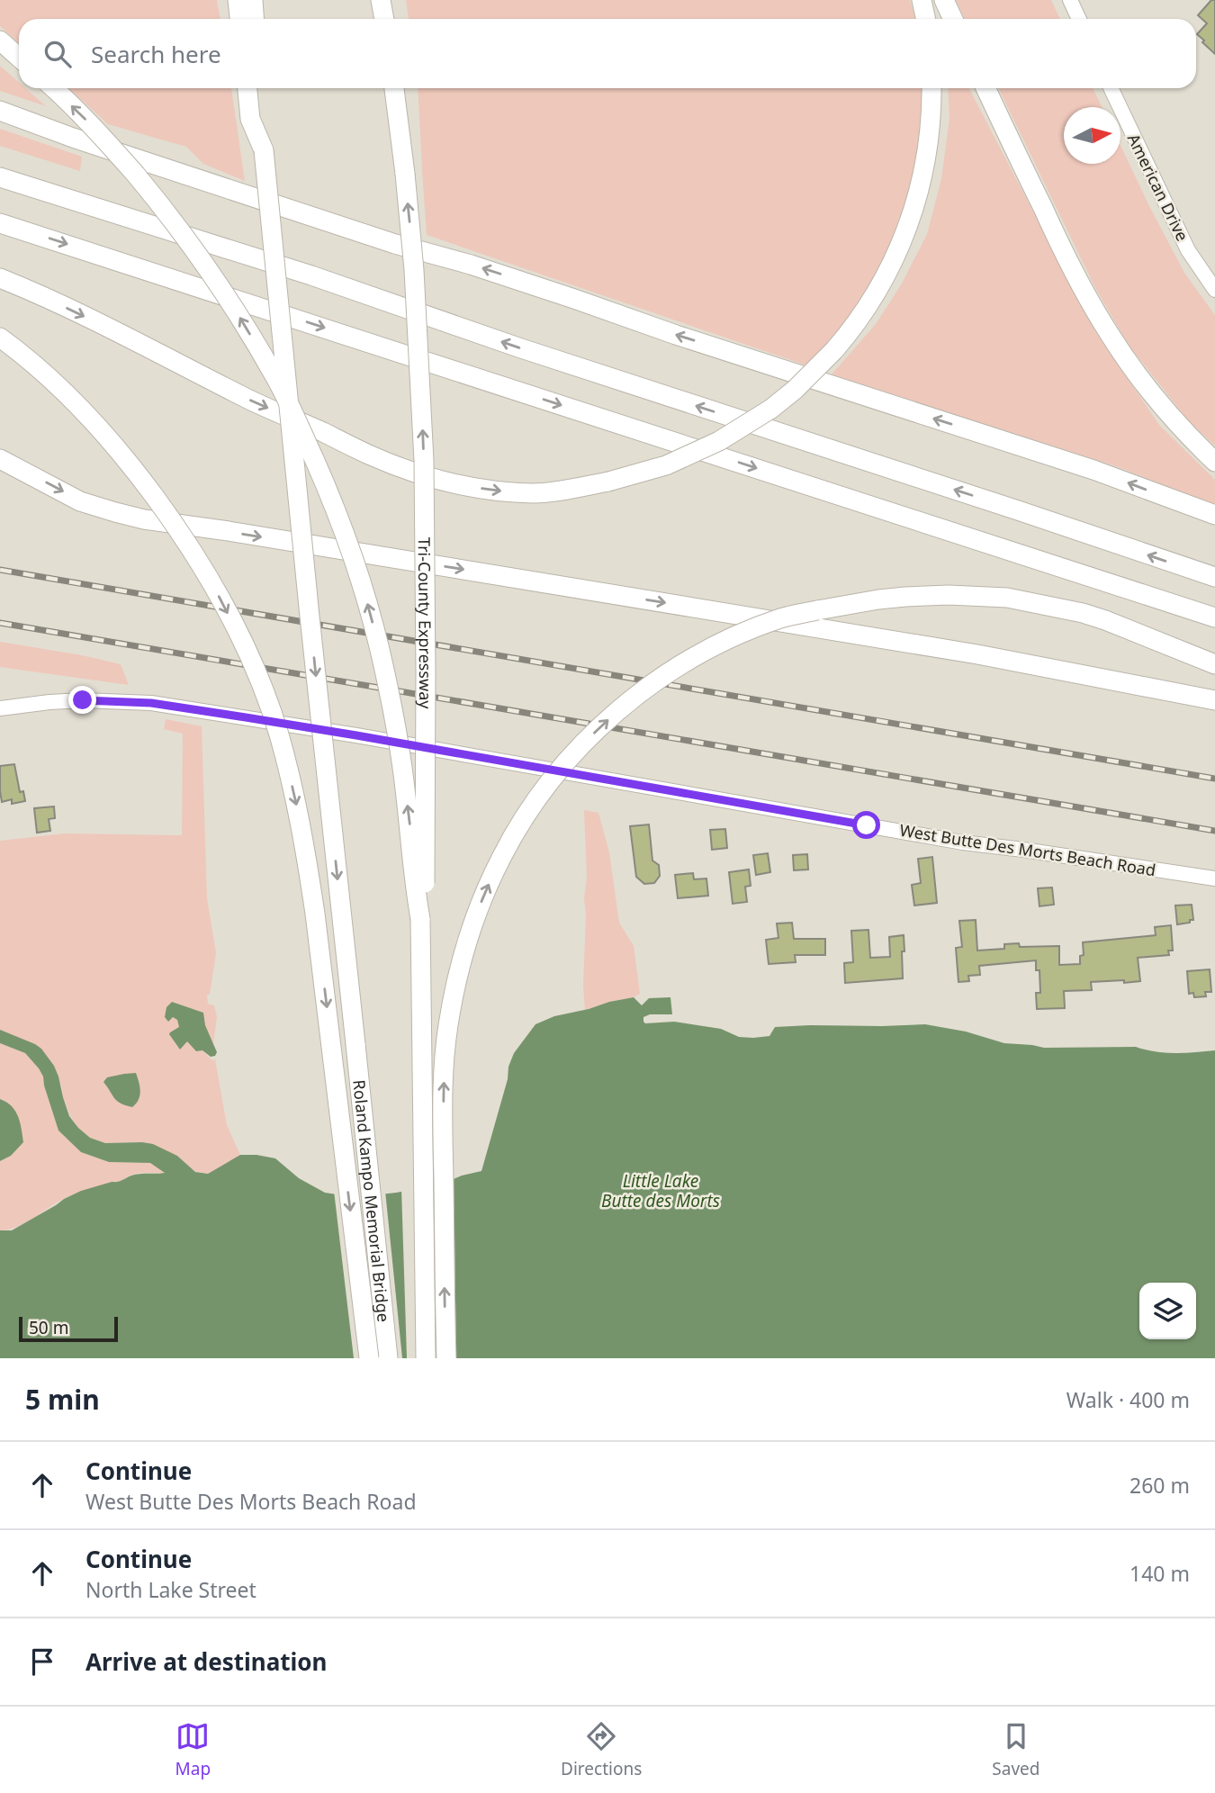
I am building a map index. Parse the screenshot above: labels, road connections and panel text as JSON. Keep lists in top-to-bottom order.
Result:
{
  "streets": {
    "highway": ["Tri-County Expressway", "Roland Kampo Memorial Bridge"],
    "street": ["American Drive", "West Butte Des Morts Beach Road"]
  },
  "water": ["Little Lake Butte des Morts"],
  "scale_bar": "50 m",
  "north": "right",
  "page": {
    "search": "Search here",
    "scale": "50 m",
    "heading": ["5 min", "Walk · 400 m"],
    "list": [
      ["Continue", "West Butte Des Morts Beach Road", "260 m"],
      ["Continue", "North Lake Street", "140 m"],
      "Arrive at destination"
    ],
    "nav": ["Map", "Directions", "Saved"]
  }
}
